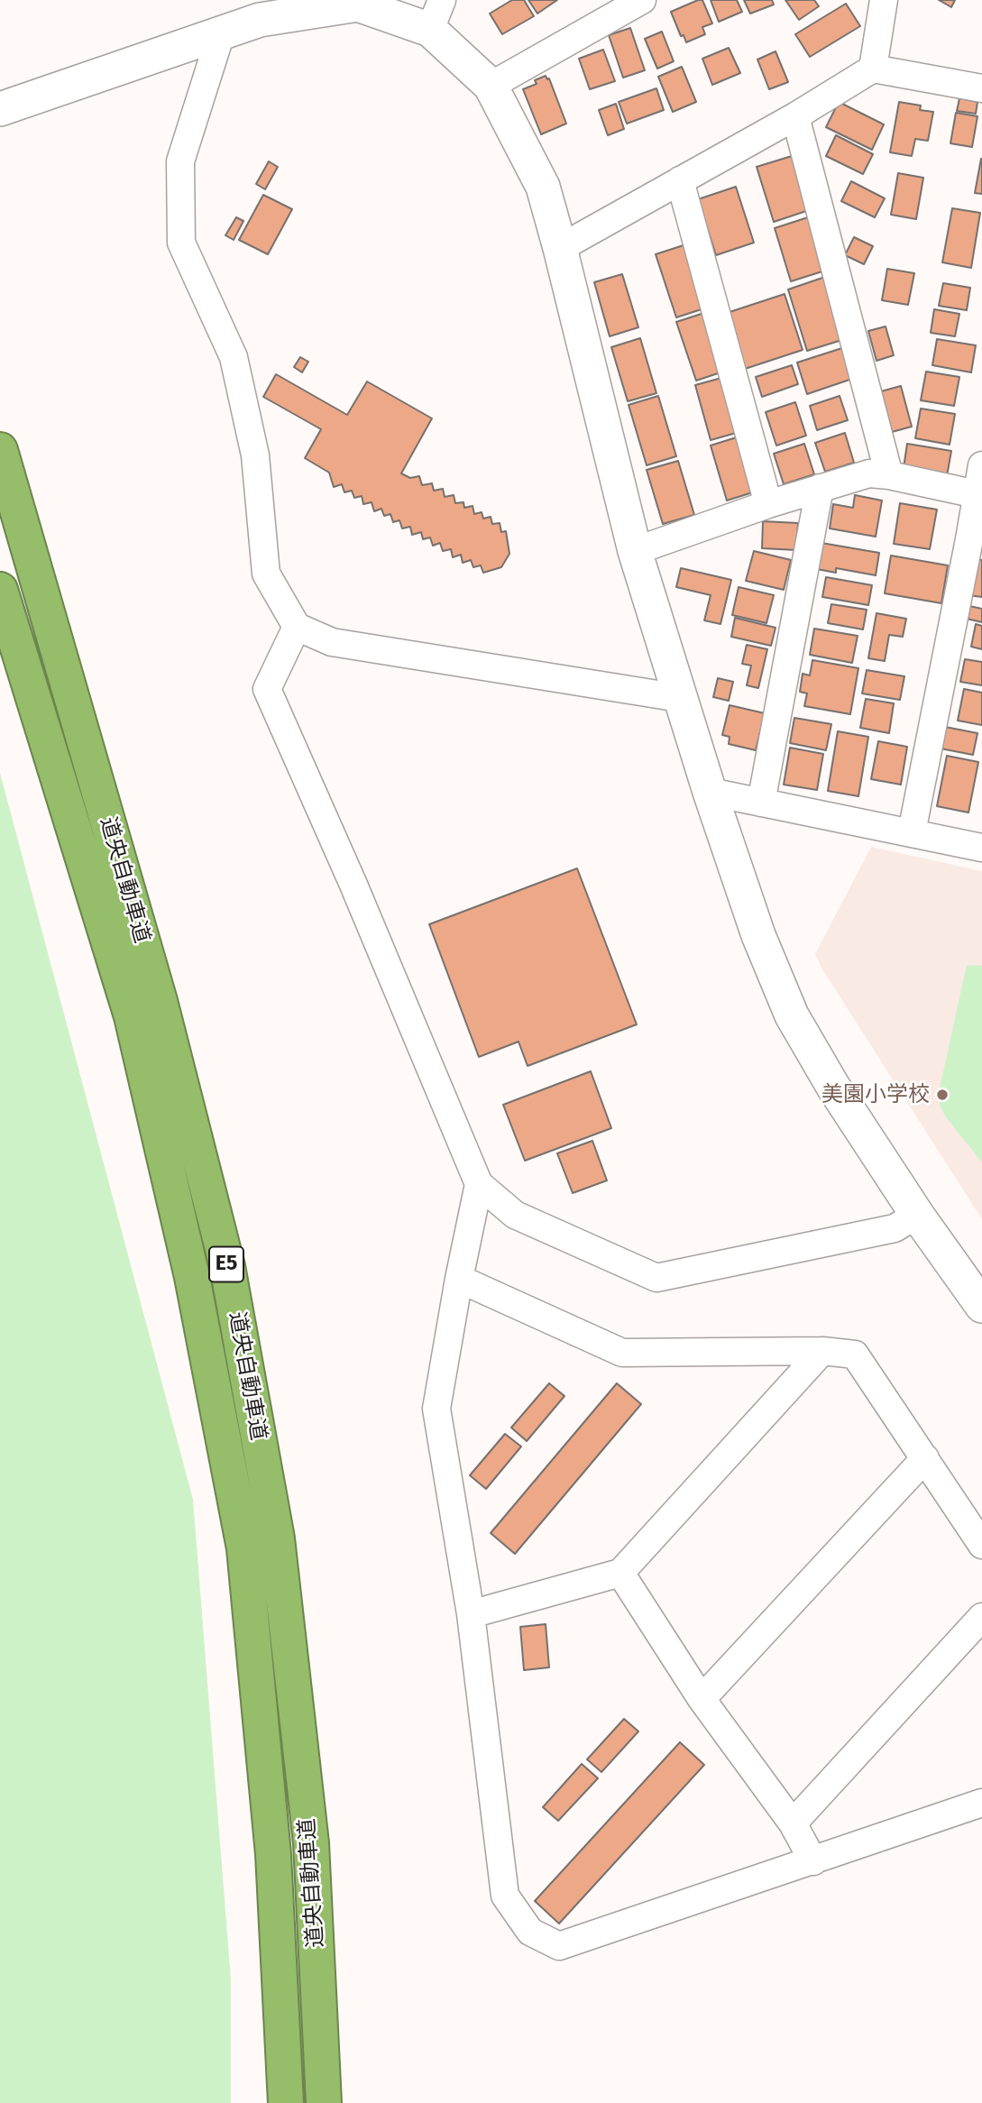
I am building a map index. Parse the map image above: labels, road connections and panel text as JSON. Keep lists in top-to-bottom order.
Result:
{
  "streets": {
    "highway": ["道央自動車道", "E5"]
  },
  "places": ["美園小学校"]
}
